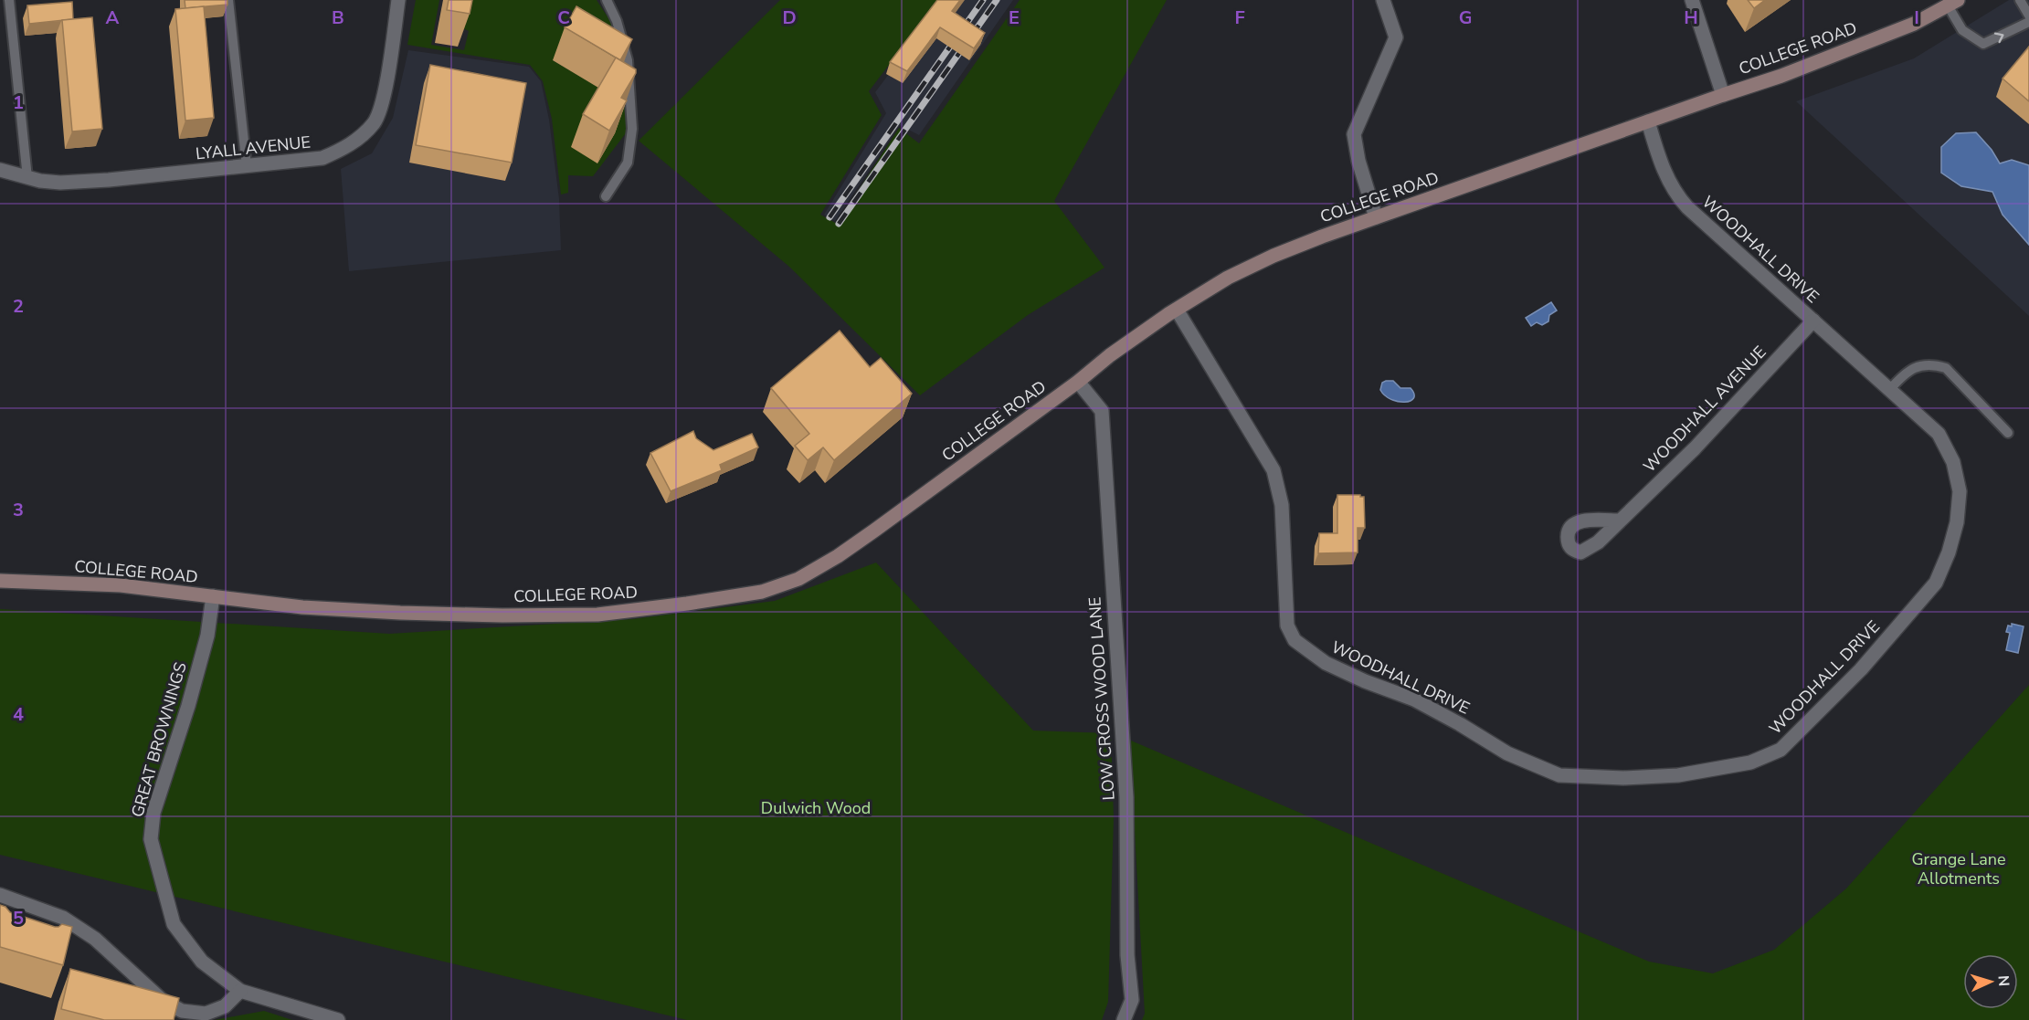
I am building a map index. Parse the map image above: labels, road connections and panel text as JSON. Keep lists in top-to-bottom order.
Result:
{
  "streets": {
    "street": [
      "COLLEGE ROAD",
      "LYALL AVENUE",
      "WOODHALL DRIVE",
      "WOODHALL AVENUE",
      "LOW CROSS WOOD LANE",
      "GREAT BROWNINGS"
    ]
  },
  "crossings": [
    ["COLLEGE ROAD", "WOODHALL DRIVE"],
    ["COLLEGE ROAD", "LOW CROSS WOOD LANE"],
    ["COLLEGE ROAD", "GREAT BROWNINGS"],
    ["WOODHALL DRIVE", "WOODHALL AVENUE"]
  ],
  "parks": ["Dulwich Wood", "Grange Lane Allotments"],
  "north": "right",
  "grid": {
    "columns": [
      "A",
      "B",
      "C",
      "D",
      "E",
      "F",
      "G",
      "H",
      "I"
    ],
    "rows": [
      "1",
      "2",
      "3",
      "4",
      "5"
    ]
  }
}
